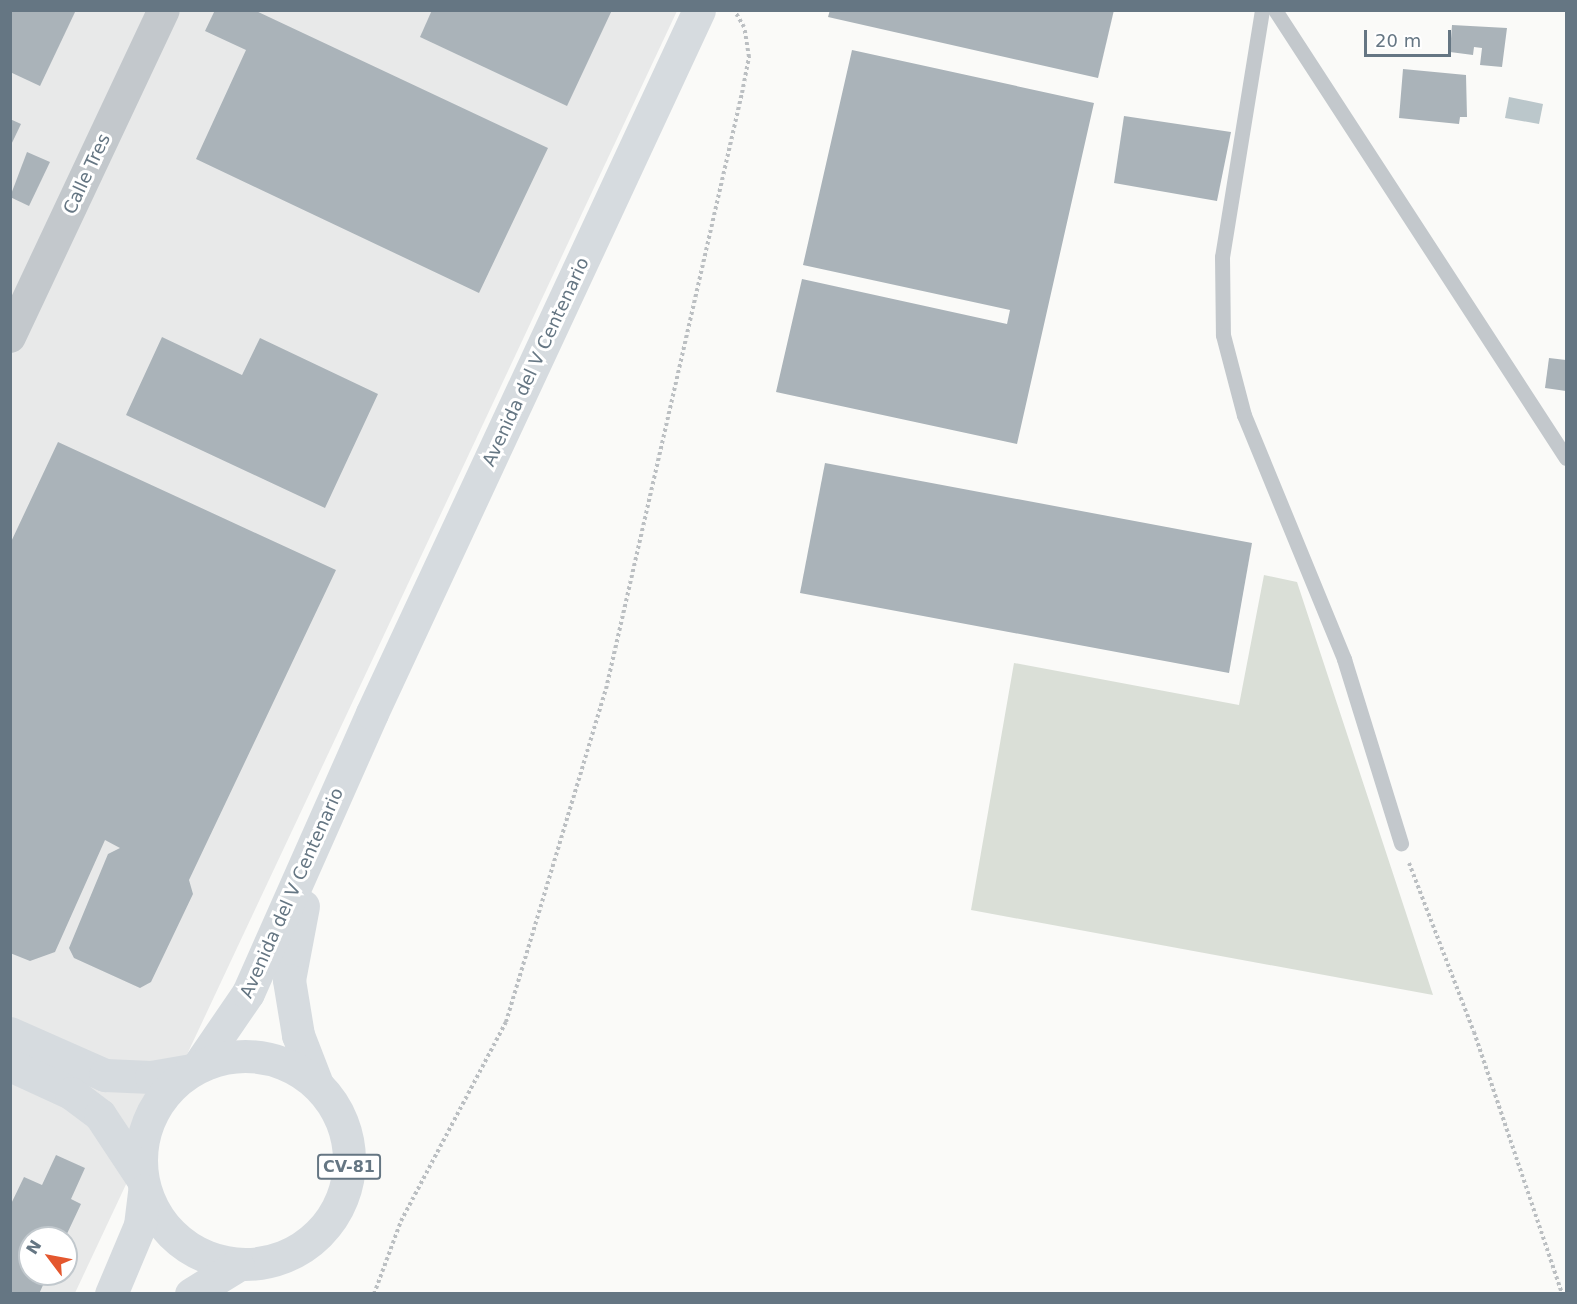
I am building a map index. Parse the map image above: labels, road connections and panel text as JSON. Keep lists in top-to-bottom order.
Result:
{
  "streets": {
    "main road": ["Avenida del V Centenario", "CV-81"],
    "street": ["Calle Tres"]
  },
  "crossings": [
    ["Avenida del V Centenario", "CV-81"]
  ],
  "scale_bar": "20 m",
  "north": "top left"
}
